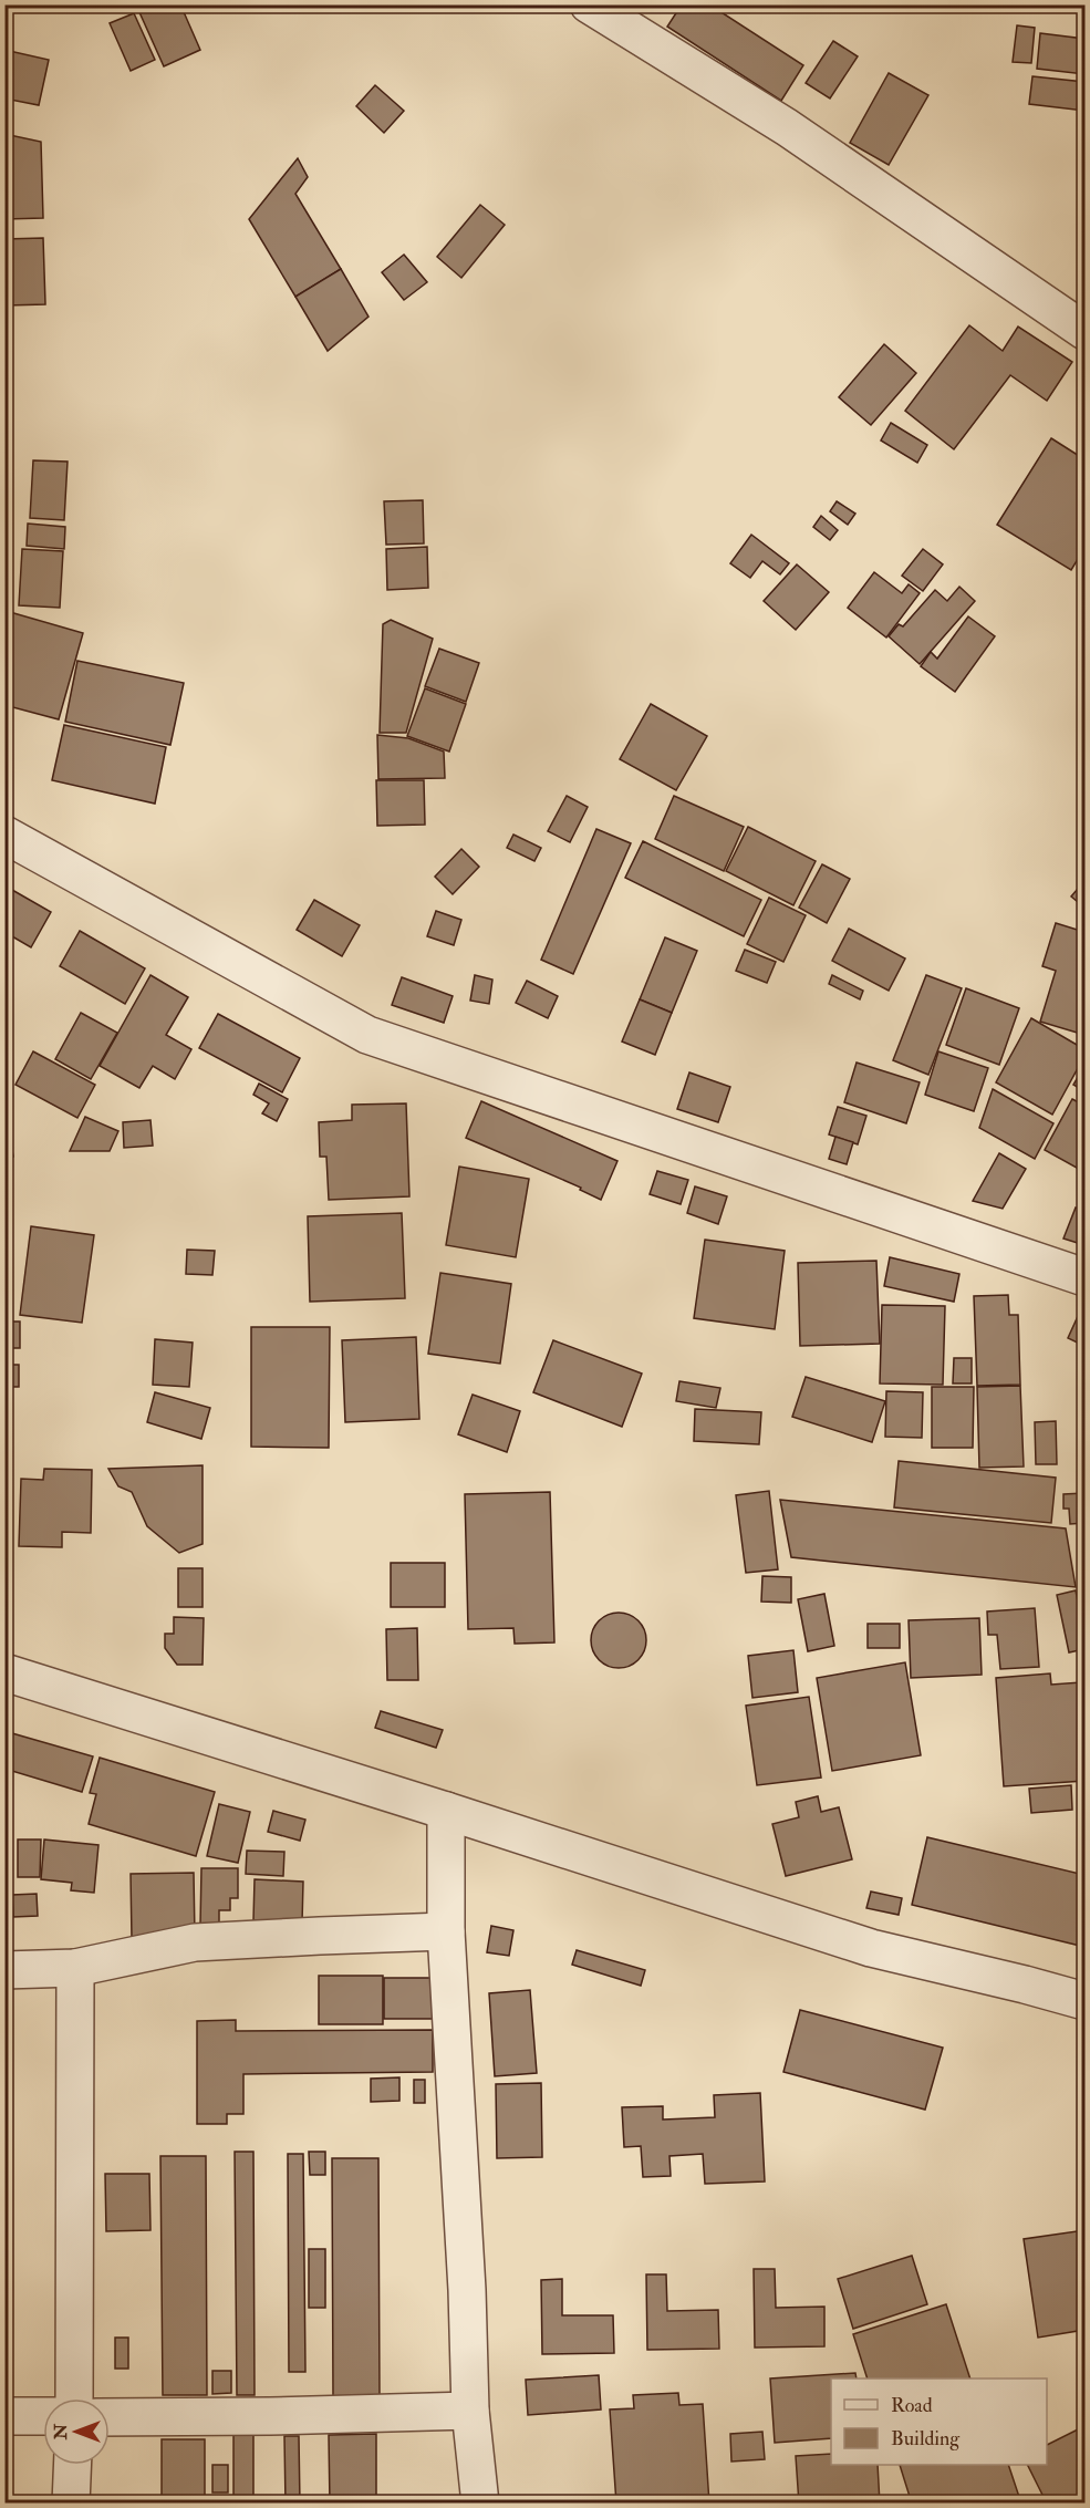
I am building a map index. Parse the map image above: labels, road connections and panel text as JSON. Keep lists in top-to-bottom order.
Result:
{
  "legend": ["Road", "Building"],
  "north": "left"
}
